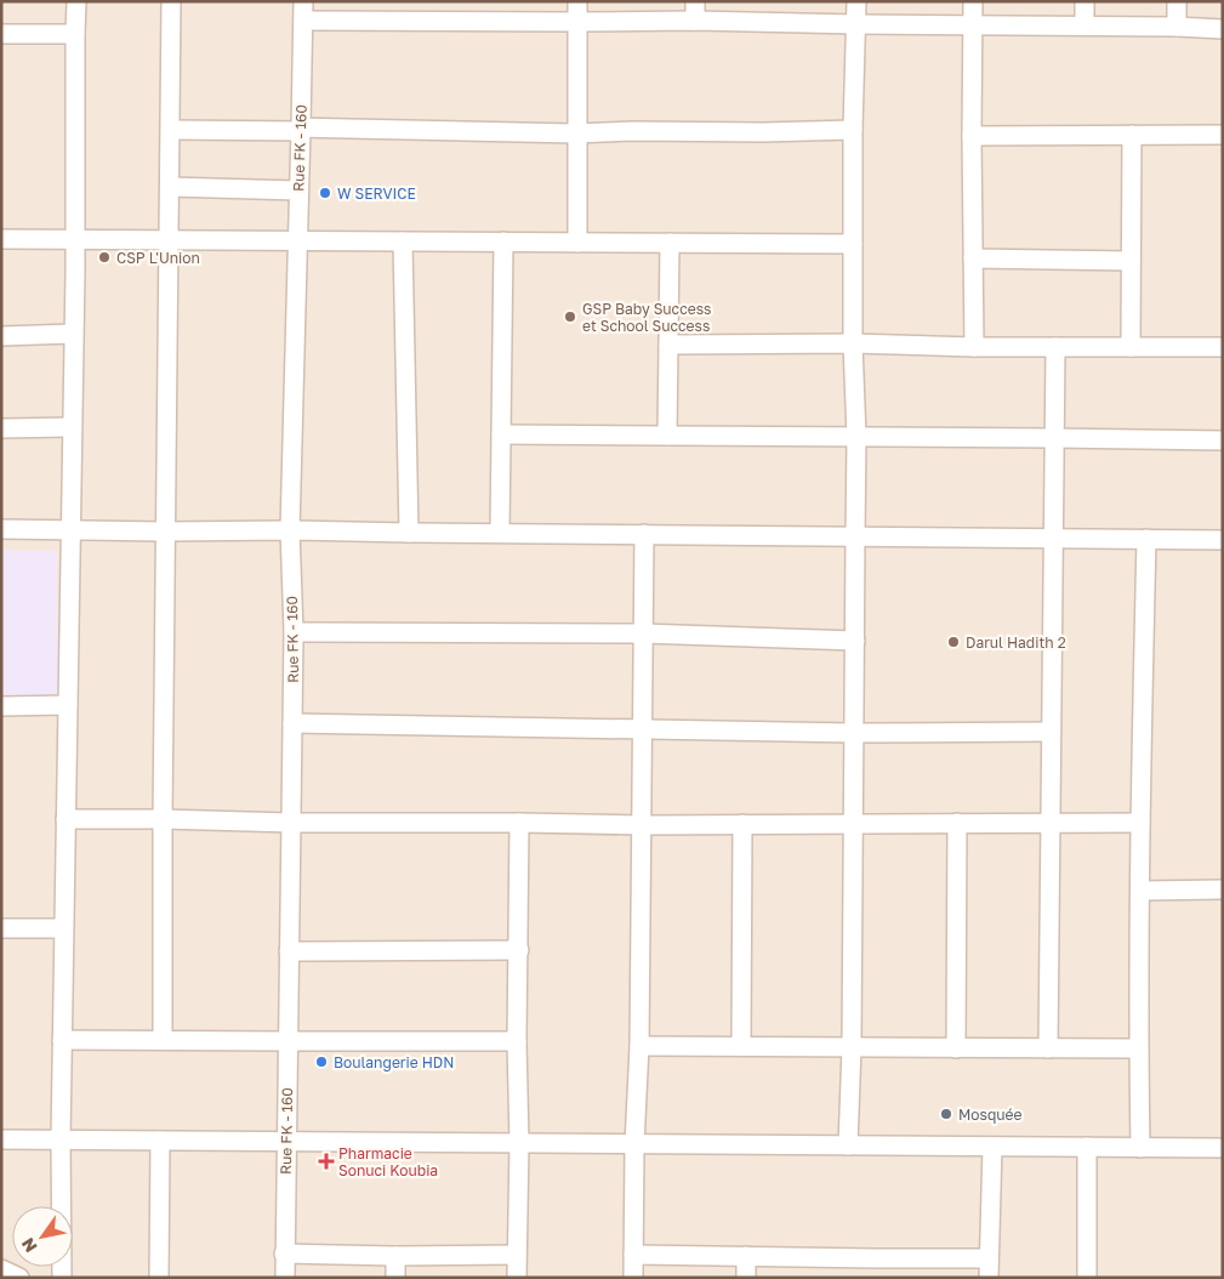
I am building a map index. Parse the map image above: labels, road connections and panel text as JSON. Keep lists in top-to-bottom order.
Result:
{
  "streets": {
    "street": ["Rue FK - 160"]
  },
  "places": {
    "other": [
      "W SERVICE",
      "CSP L'Union",
      "GSP Baby Success et School Success",
      "Darul Hadith 2",
      "Boulangerie HDN",
      "Mosquée"
    ],
    "health": ["Pharmacie Sonuci Koubia"]
  },
  "north": "bottom left"
}
